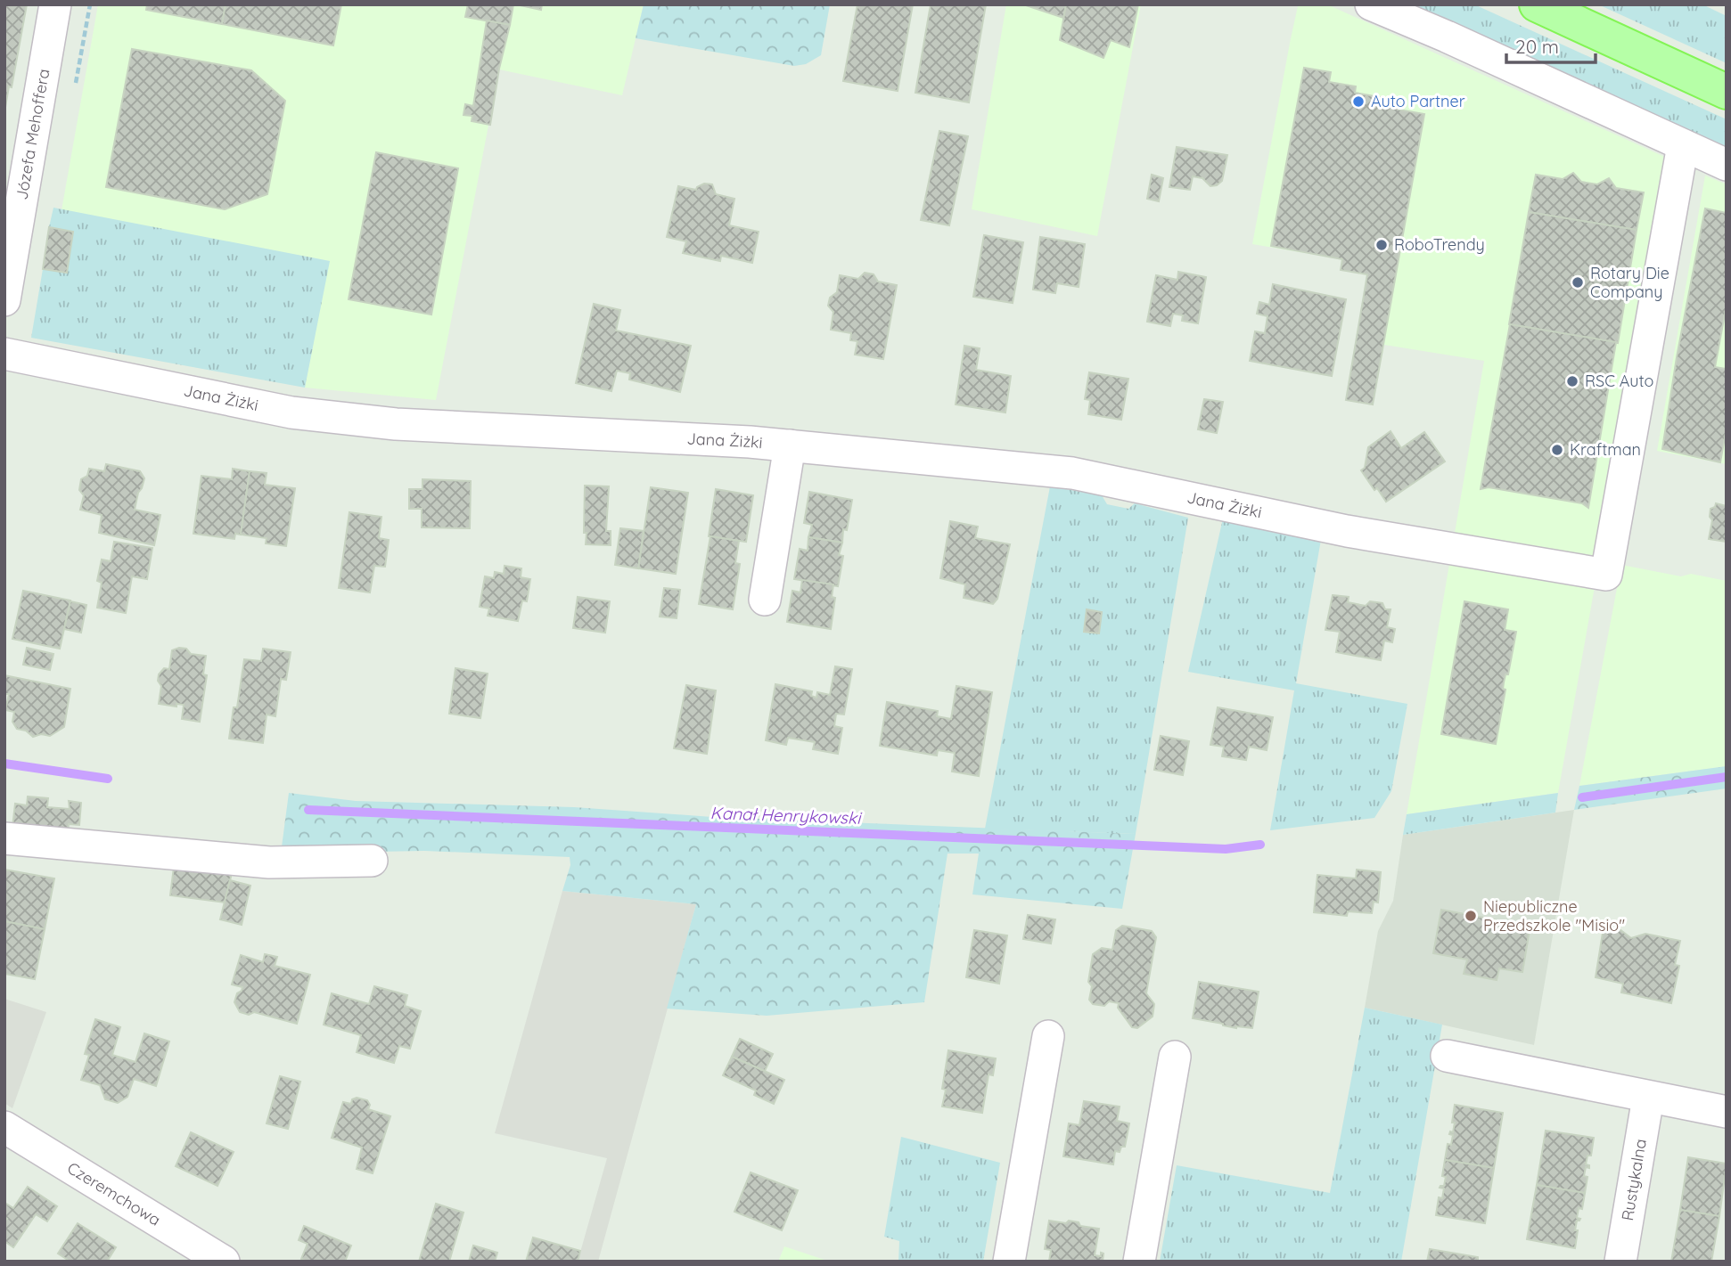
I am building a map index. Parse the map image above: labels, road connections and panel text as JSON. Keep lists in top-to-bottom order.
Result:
{
  "streets": {
    "street": [
      "Józefa Mehoffera",
      "Jana Żiżki",
      "Rustykalna",
      "Czeremchowa"
    ]
  },
  "water": ["Kanał Henrykowski"],
  "places": [
    "Auto Partner",
    "RoboTrendy",
    "Rotary Die Company",
    "RSC Auto",
    "Kraftman",
    "Niepubliczne Przedszkole \"Misio\""
  ],
  "scale_bar": "20 m"
}
